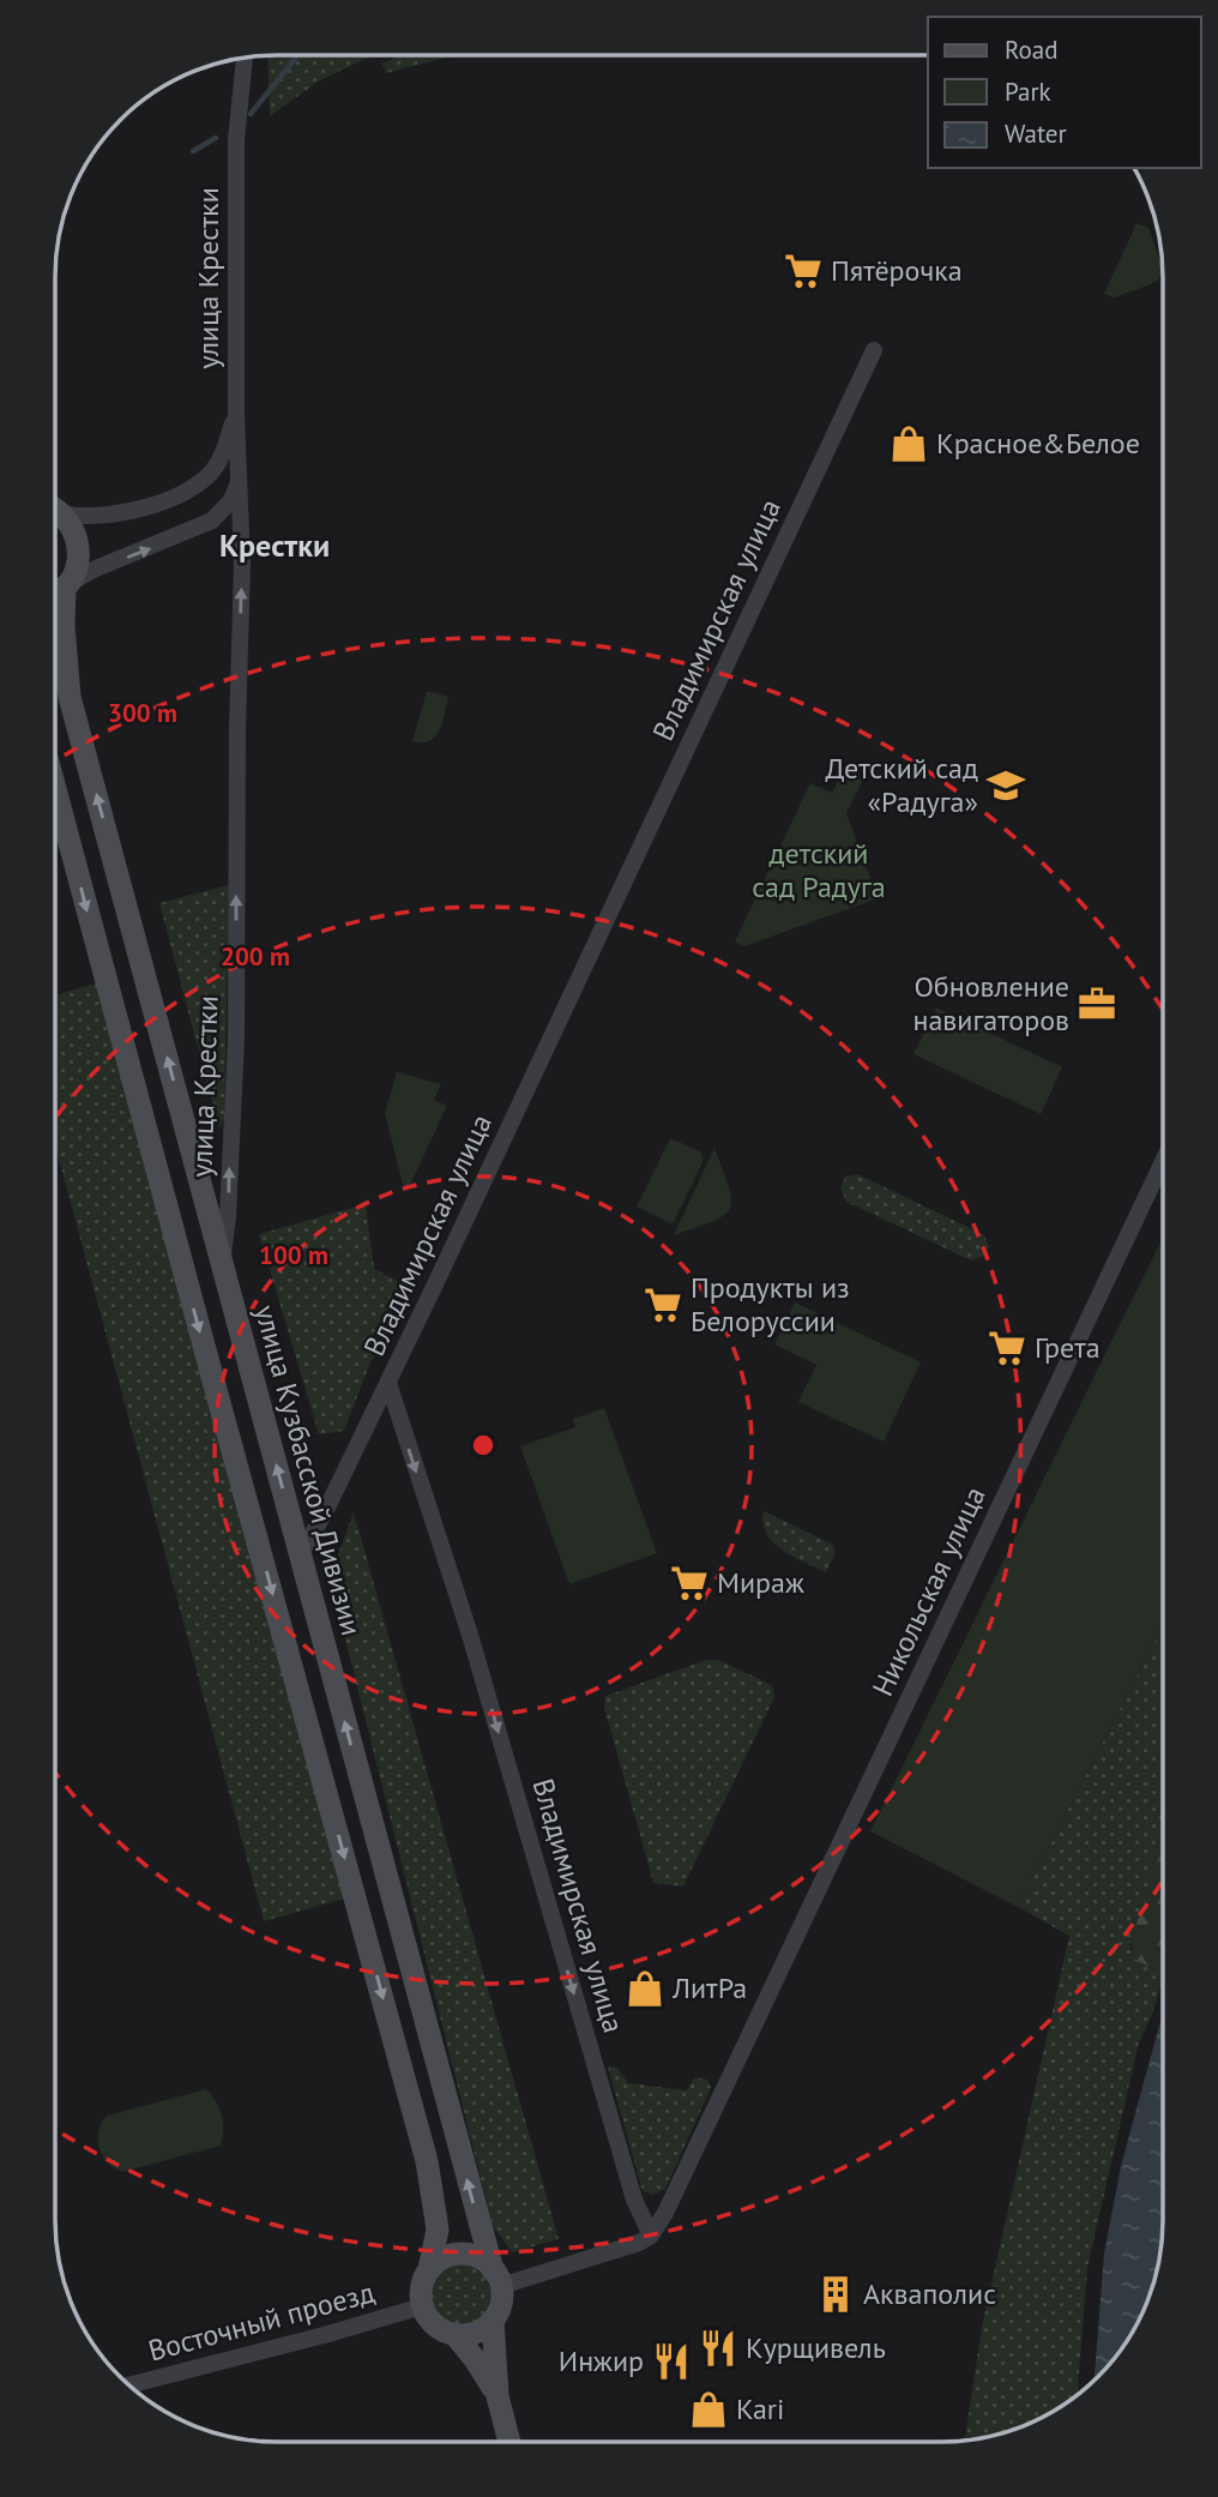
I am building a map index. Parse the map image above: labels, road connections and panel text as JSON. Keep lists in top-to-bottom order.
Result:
{
  "streets": {
    "street": [
      "улица Крестки",
      "Владимирская улица",
      "улица Кузбасской Дивизии",
      "Никольская улица",
      "Восточный проезд"
    ]
  },
  "crossings": [
    ["улица Крестки", "улица Кузбасской Дивизии"],
    ["Владимирская улица", "Никольская улица"],
    ["улица Кузбасской Дивизии", "Восточный проезд"]
  ],
  "one_way": ["Владимирская улица"],
  "districts": ["Крестки"],
  "parks": ["детский сад Радуга"],
  "places": {
    "supermarket": [
      "Пятёрочка",
      "Продукты из Белоруссии",
      "Грета",
      "Мираж"
    ],
    "shop": ["Красное&Белое", "ЛитРа", "Kari"],
    "school or university": ["Детский сад «Радуга»"],
    "office": ["Обновление навигаторов"],
    "building": ["Акваполис"],
    "restaurant": ["Курщивель", "Инжир"]
  },
  "legend": ["Road", "Park", "Water"],
  "rings": ["300 m", "200 m", "100 m"]
}
